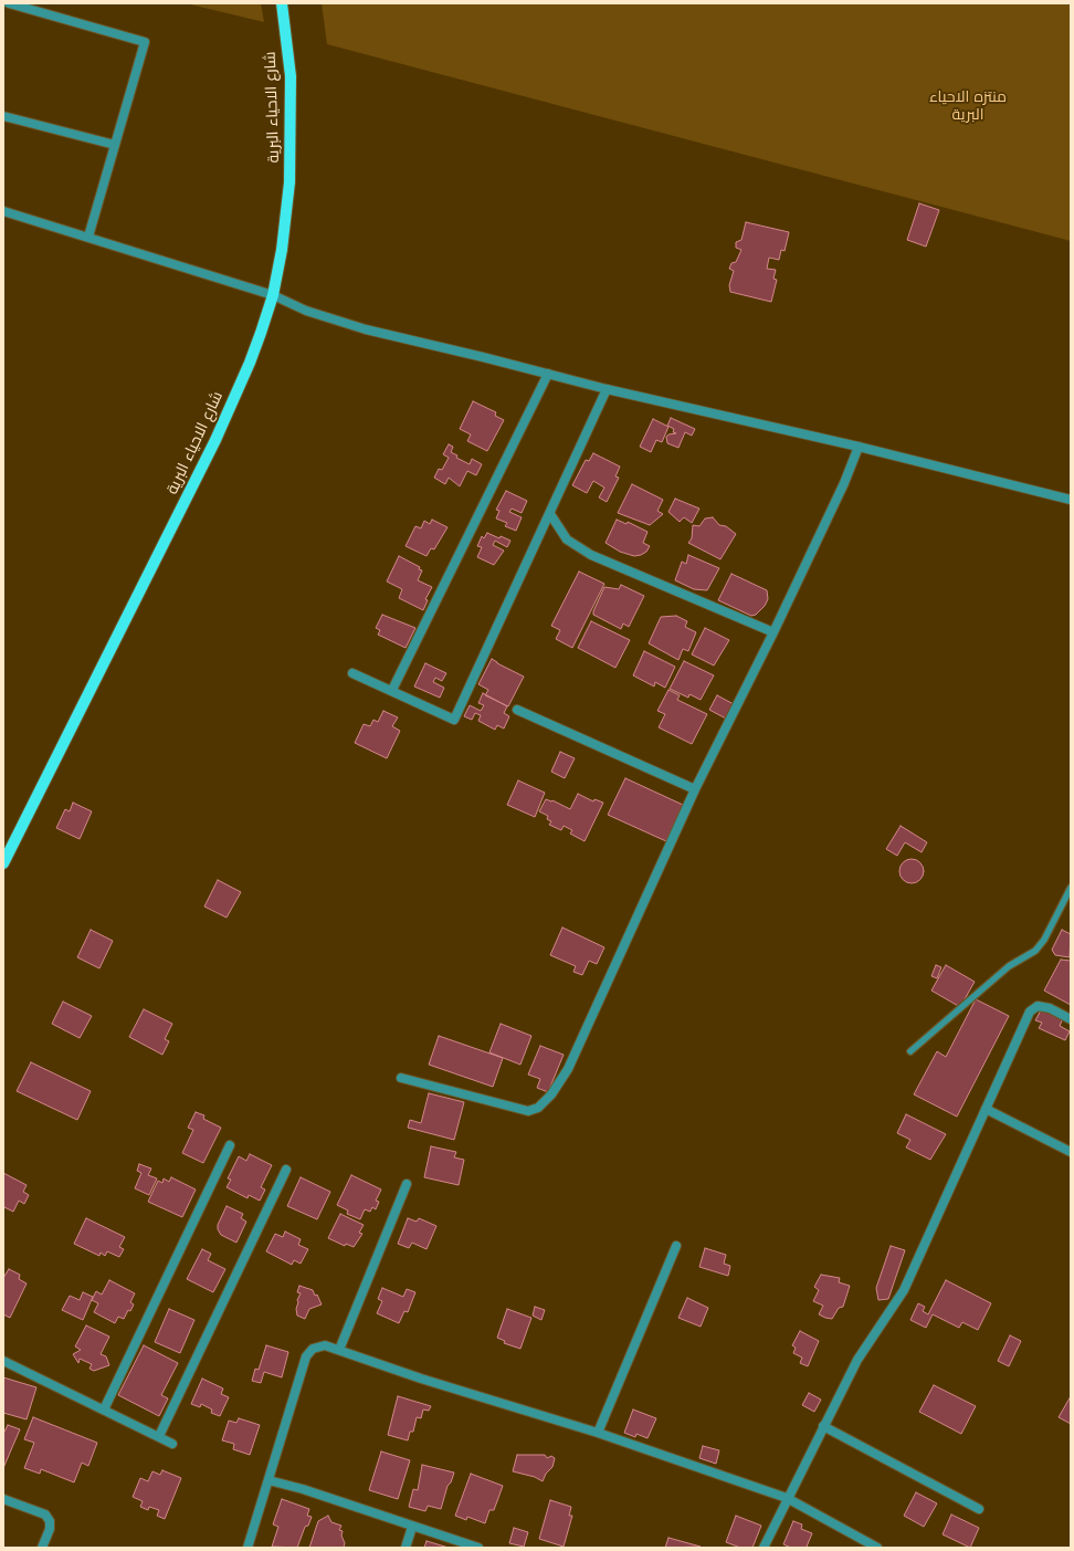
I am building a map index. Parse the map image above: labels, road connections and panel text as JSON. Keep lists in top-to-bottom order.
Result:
{
  "streets": {
    "main road": ["شارع الاحياء البرية"]
  },
  "parks": ["منتزه الاحياء البرية"]
}
